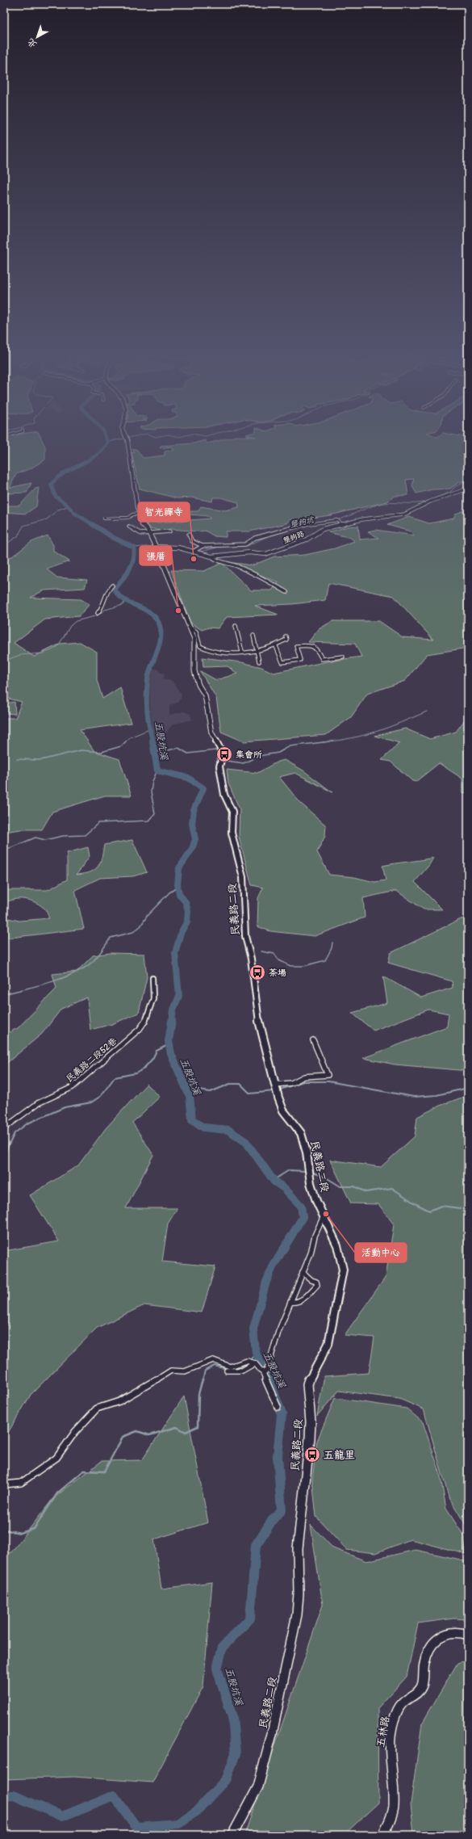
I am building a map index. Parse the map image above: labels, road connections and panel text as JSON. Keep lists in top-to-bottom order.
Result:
{
  "streets": {
    "main road": ["民義路二段", "五林路"],
    "street": ["壟鉤路", "民義路二段52巷"]
  },
  "crossings": [
    ["壟鉤路", "民義路二段"]
  ],
  "water": ["壟鉤坑", "五股坑溪"],
  "places": {
    "other": ["智光禪寺", "張厝", "活動中心"],
    "bus stop": ["集會所", "茶場", "五龍里"]
  },
  "north": "bottom left"
}
